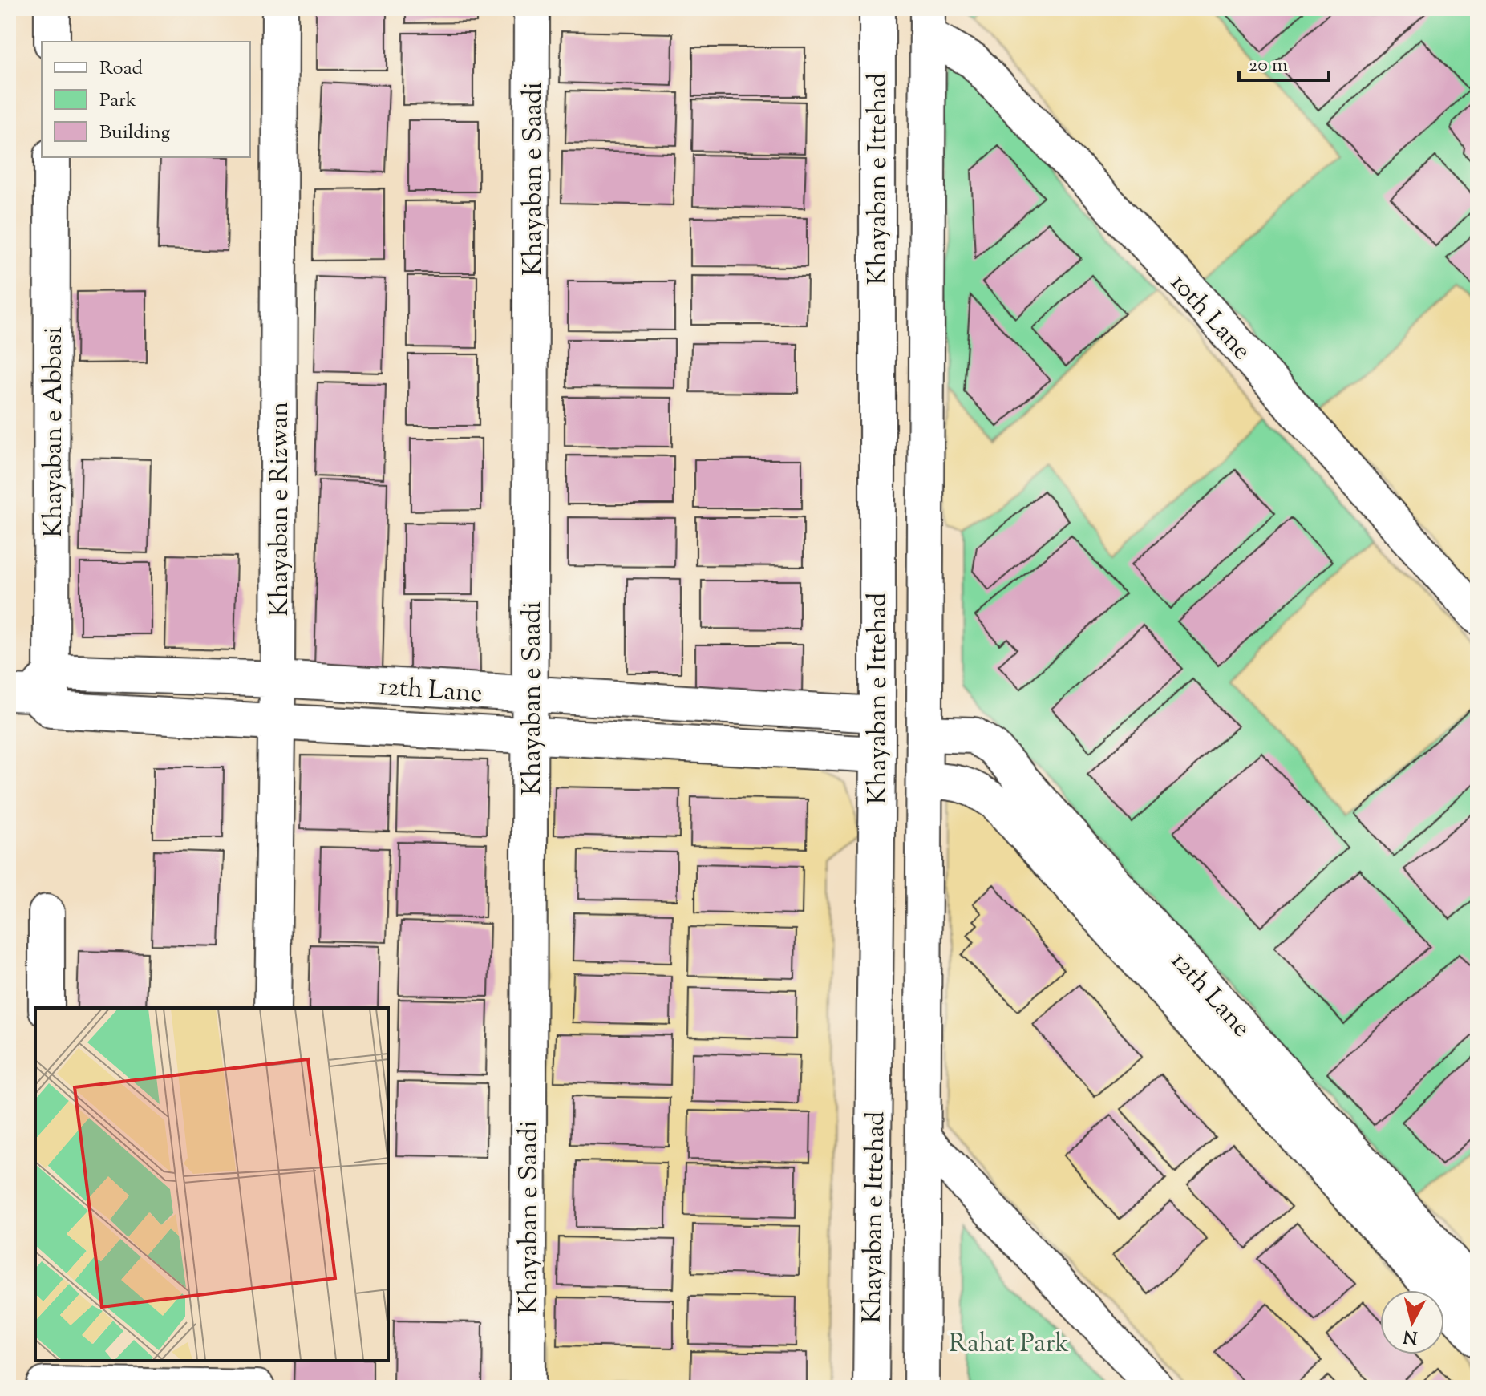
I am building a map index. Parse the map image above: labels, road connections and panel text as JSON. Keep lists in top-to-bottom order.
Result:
{
  "streets": {
    "street": [
      "Khayaban e Saadi",
      "Khayaban e Ittehad",
      "10th Lane",
      "Khayaban e Abbasi",
      "Khayaban e Rizwan",
      "12th Lane"
    ]
  },
  "crossings": [
    ["Khayaban e Saadi", "12th Lane"],
    ["Khayaban e Ittehad", "10th Lane"],
    ["Khayaban e Ittehad", "12th Lane"],
    ["Khayaban e Abbasi", "12th Lane"],
    ["Khayaban e Rizwan", "12th Lane"]
  ],
  "parks": ["Rahat Park"],
  "legend": ["Road", "Park", "Building"],
  "scale_bar": "20 m",
  "north": "bottom"
}
